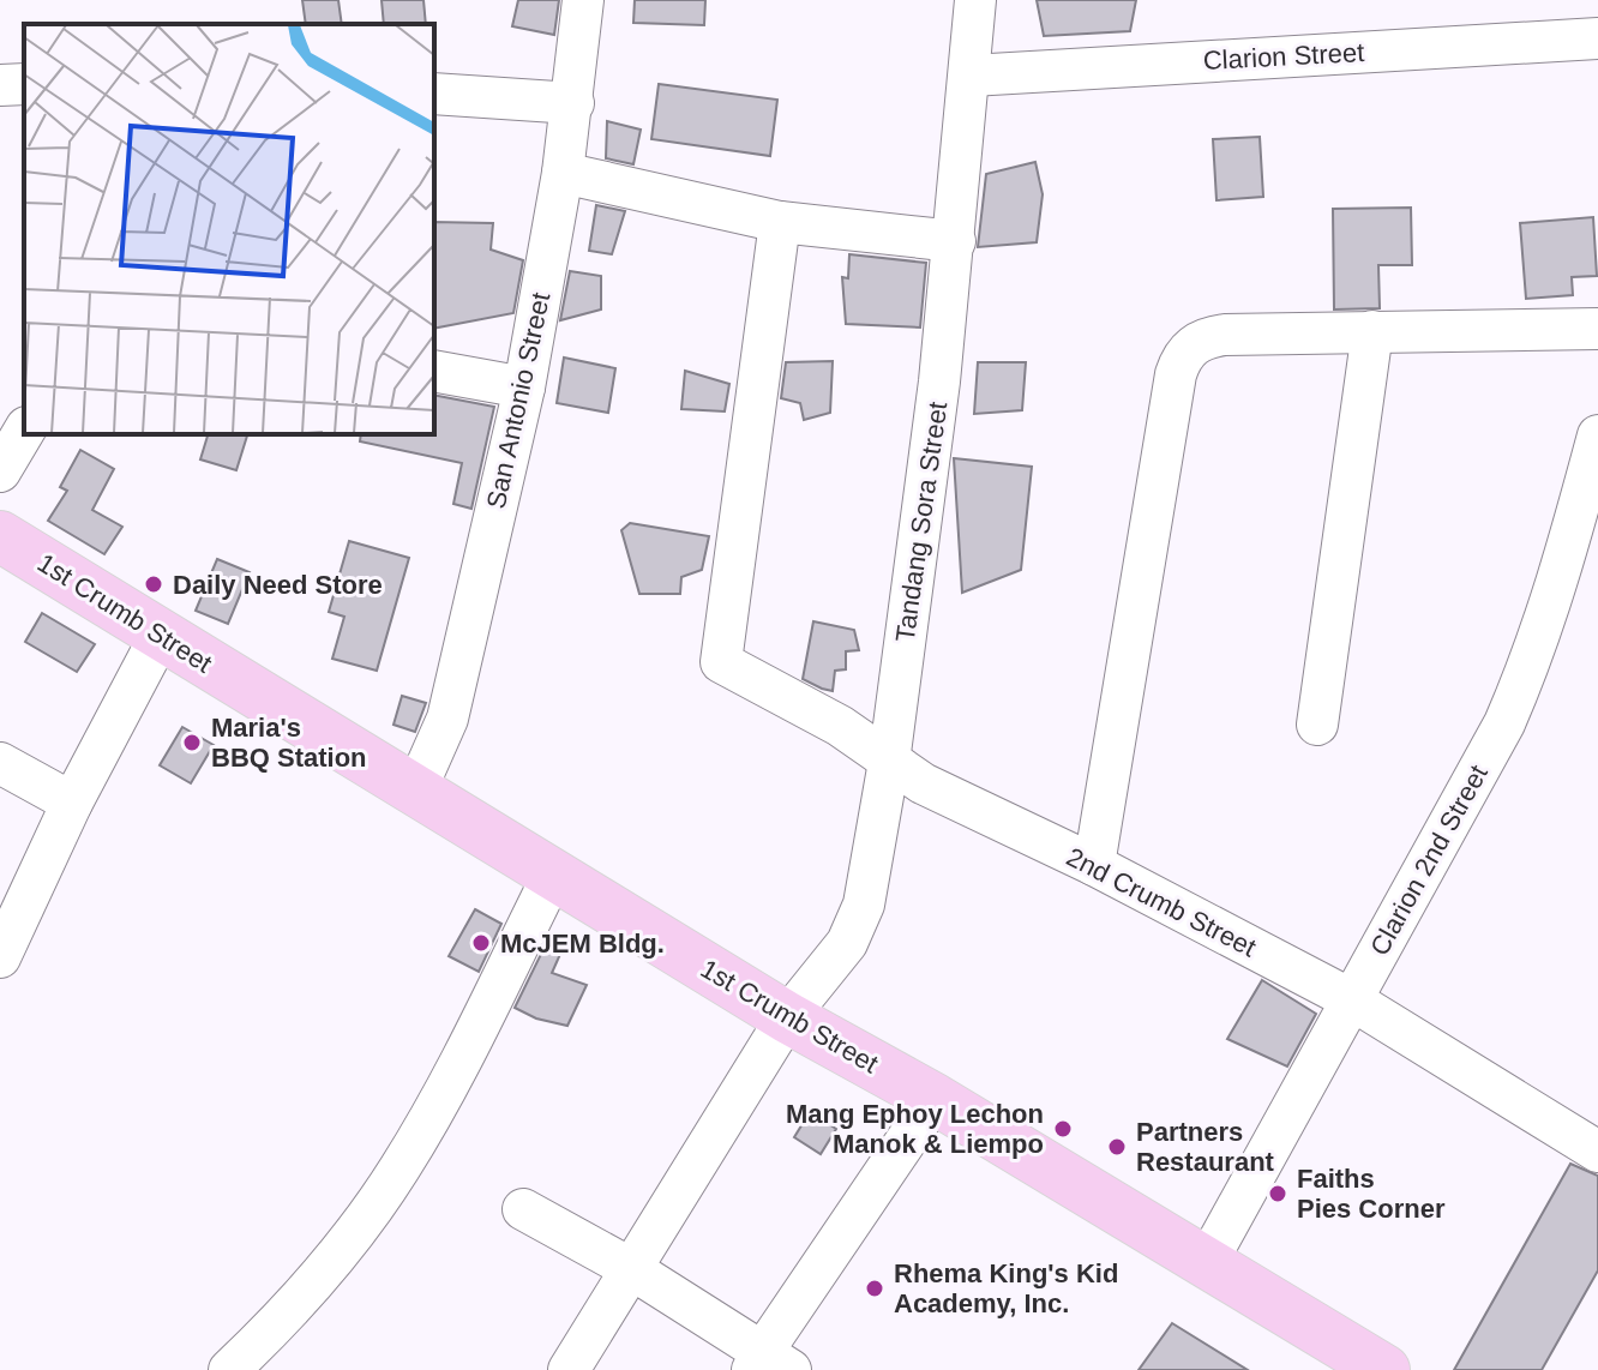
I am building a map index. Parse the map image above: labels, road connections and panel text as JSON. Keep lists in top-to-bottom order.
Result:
{
  "streets": {
    "main road": ["1st Crumb Street"],
    "street": [
      "Clarion Street",
      "San Antonio Street",
      "Tandang Sora Street",
      "Clarion 2nd Street",
      "2nd Crumb Street"
    ]
  },
  "crossings": [
    ["Clarion Street", "Tandang Sora Street"],
    ["San Antonio Street", "1st Crumb Street"],
    ["Tandang Sora Street", "1st Crumb Street"],
    ["Tandang Sora Street", "2nd Crumb Street"],
    ["1st Crumb Street", "Clarion 2nd Street"],
    ["Clarion 2nd Street", "2nd Crumb Street"]
  ],
  "places": [
    "Daily Need Store",
    "Maria's BBQ Station",
    "McJEM Bldg.",
    "Mang Ephoy Lechon Manok & Liempo",
    "Partners Restaurant",
    "Faiths Pies Corner",
    "Rhema King's Kid Academy, Inc."
  ]
}
